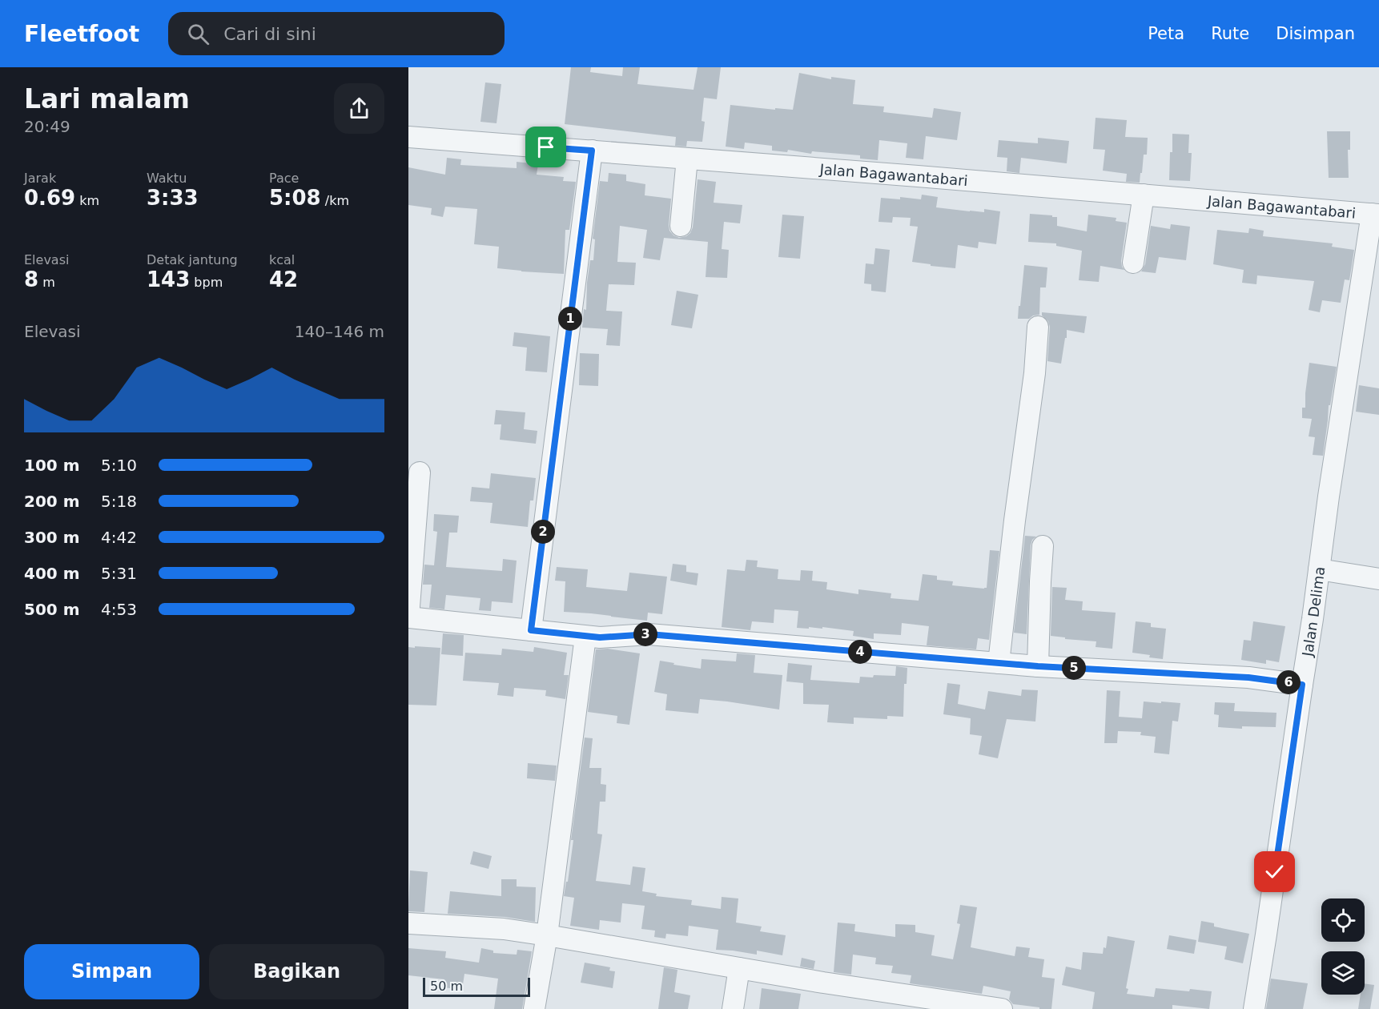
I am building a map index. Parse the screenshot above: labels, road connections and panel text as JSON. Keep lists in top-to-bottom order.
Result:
{
  "streets": {
    "street": ["Jalan Bagawantabari", "Jalan Delima"]
  },
  "crossings": [
    ["Jalan Bagawantabari", "Jalan Delima"]
  ],
  "scale_bar": "50 m",
  "page": {
    "header": "Fleetfoot",
    "search": "Cari di sini",
    "nav": ["Peta", "Rute", "Disimpan"],
    "heading": ["Lari malam", "20:49"],
    "stats": [
      ["Jarak", "0.69 km"],
      ["Waktu", "3:33"],
      ["Pace", "5:08 /km"],
      ["Elevasi", "8 m"],
      ["Detak jantung", "143 bpm"],
      ["kcal", "42"]
    ],
    "pins": [
      "1",
      "2",
      "3",
      "4",
      "5",
      "6"
    ],
    "chart": ["Elevasi", "140–146 m"],
    "list": [
      {
        "name": "100 m",
        "note": "5:10"
      },
      {
        "name": "200 m",
        "note": "5:18"
      },
      {
        "name": "300 m",
        "note": "4:42"
      },
      {
        "name": "400 m",
        "note": "5:31"
      },
      {
        "name": "500 m",
        "note": "4:53"
      }
    ],
    "buttons": ["Simpan", "Bagikan"],
    "scale": "50 m"
  }
}
